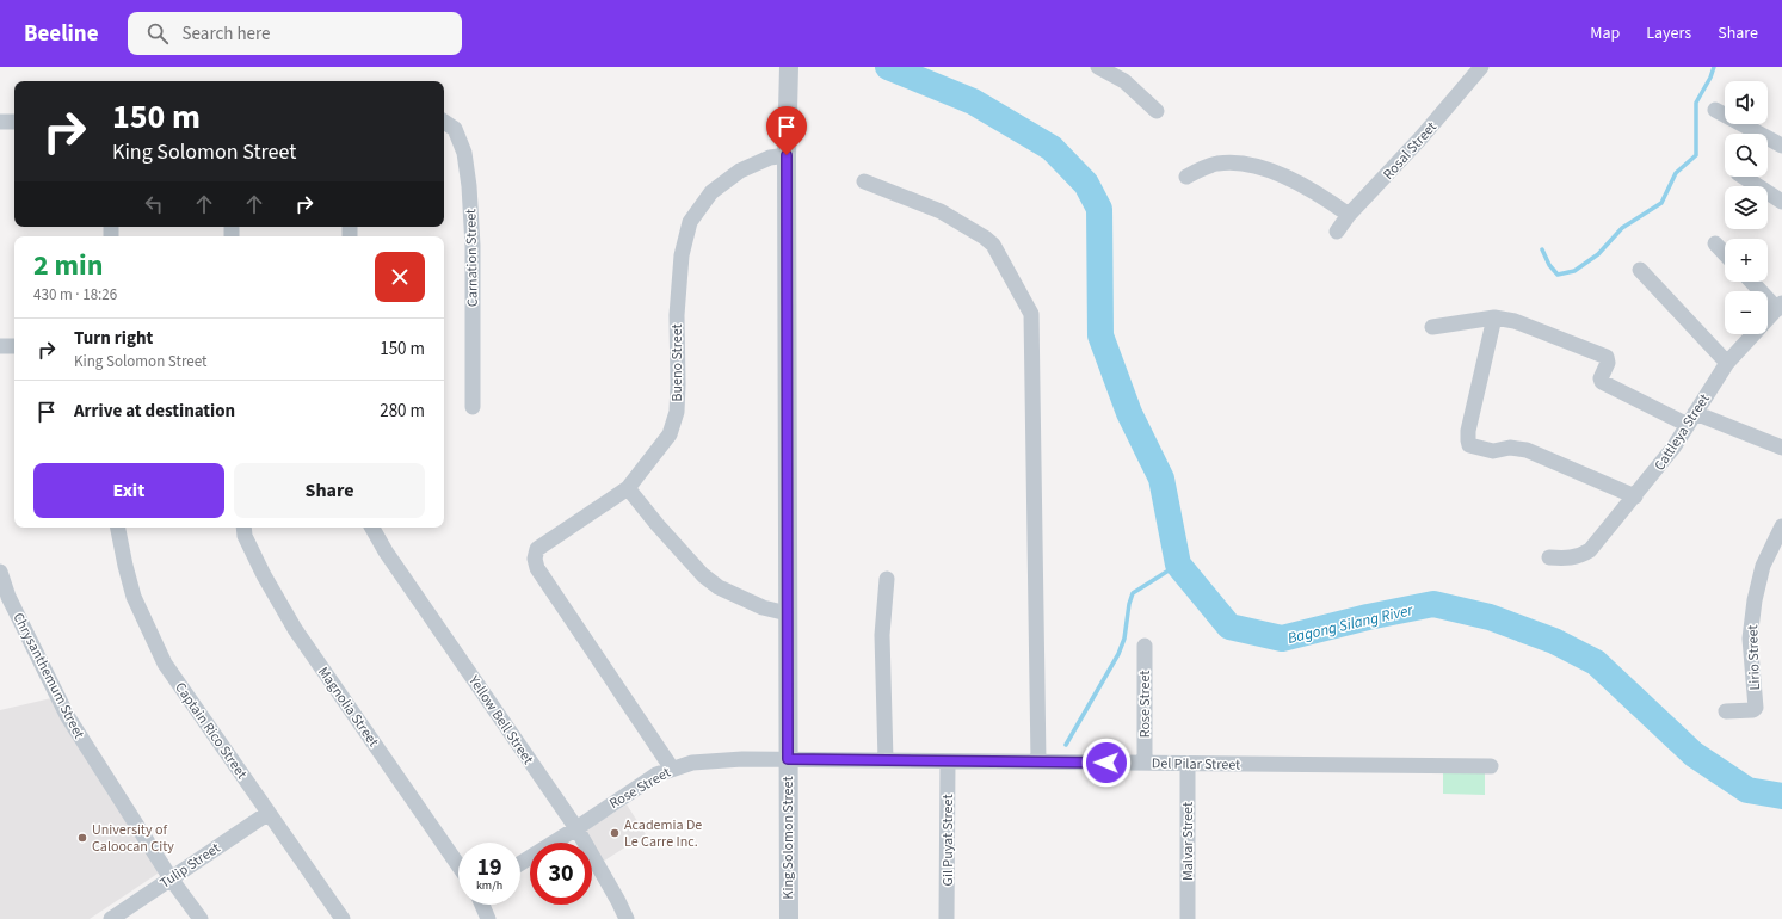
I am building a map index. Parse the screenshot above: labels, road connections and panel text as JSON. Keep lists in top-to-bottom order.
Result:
{
  "streets": {
    "street": [
      "Rosal Street",
      "Carnation Street",
      "Bueno Street",
      "Cattleya Street",
      "Lirio Street",
      "Chrysanthemum Street",
      "Rose Street",
      "Magnolia Street",
      "Yellow Bell Street",
      "Captain Rico Street",
      "Del Pilar Street",
      "King Solomon Street",
      "Gil Puyat Street",
      "Malvar Street",
      "Tulip Street"
    ]
  },
  "crossings": [
    ["Bueno Street", "Rose Street"],
    ["Bueno Street", "King Solomon Street"],
    ["Chrysanthemum Street", "Tulip Street"],
    ["Rose Street", "Yellow Bell Street"],
    ["Rose Street", "Del Pilar Street"],
    ["Rose Street", "King Solomon Street"],
    ["Captain Rico Street", "Tulip Street"],
    ["Del Pilar Street", "King Solomon Street"],
    ["Del Pilar Street", "Gil Puyat Street"],
    ["Del Pilar Street", "Malvar Street"]
  ],
  "water": ["Bagong Silang River"],
  "places": ["Academia De Le Carre Inc.", "University of Caloocan City"],
  "page": {
    "header": "Beeline",
    "search": "Search here",
    "nav": ["Map", "Layers", "Share"],
    "map_buttons": ["+", "−"],
    "turn": ["150 m", "King Solomon Street"],
    "heading": ["2 min", "430 m · 18:26"],
    "list": [
      {
        "name": "Turn right",
        "note": "King Solomon Street",
        "value": "150 m"
      },
      {
        "name": "Arrive at destination",
        "value": "280 m"
      }
    ],
    "buttons": ["Exit", "Share"],
    "speed": "19 km/h",
    "limit": "30"
  }
}
